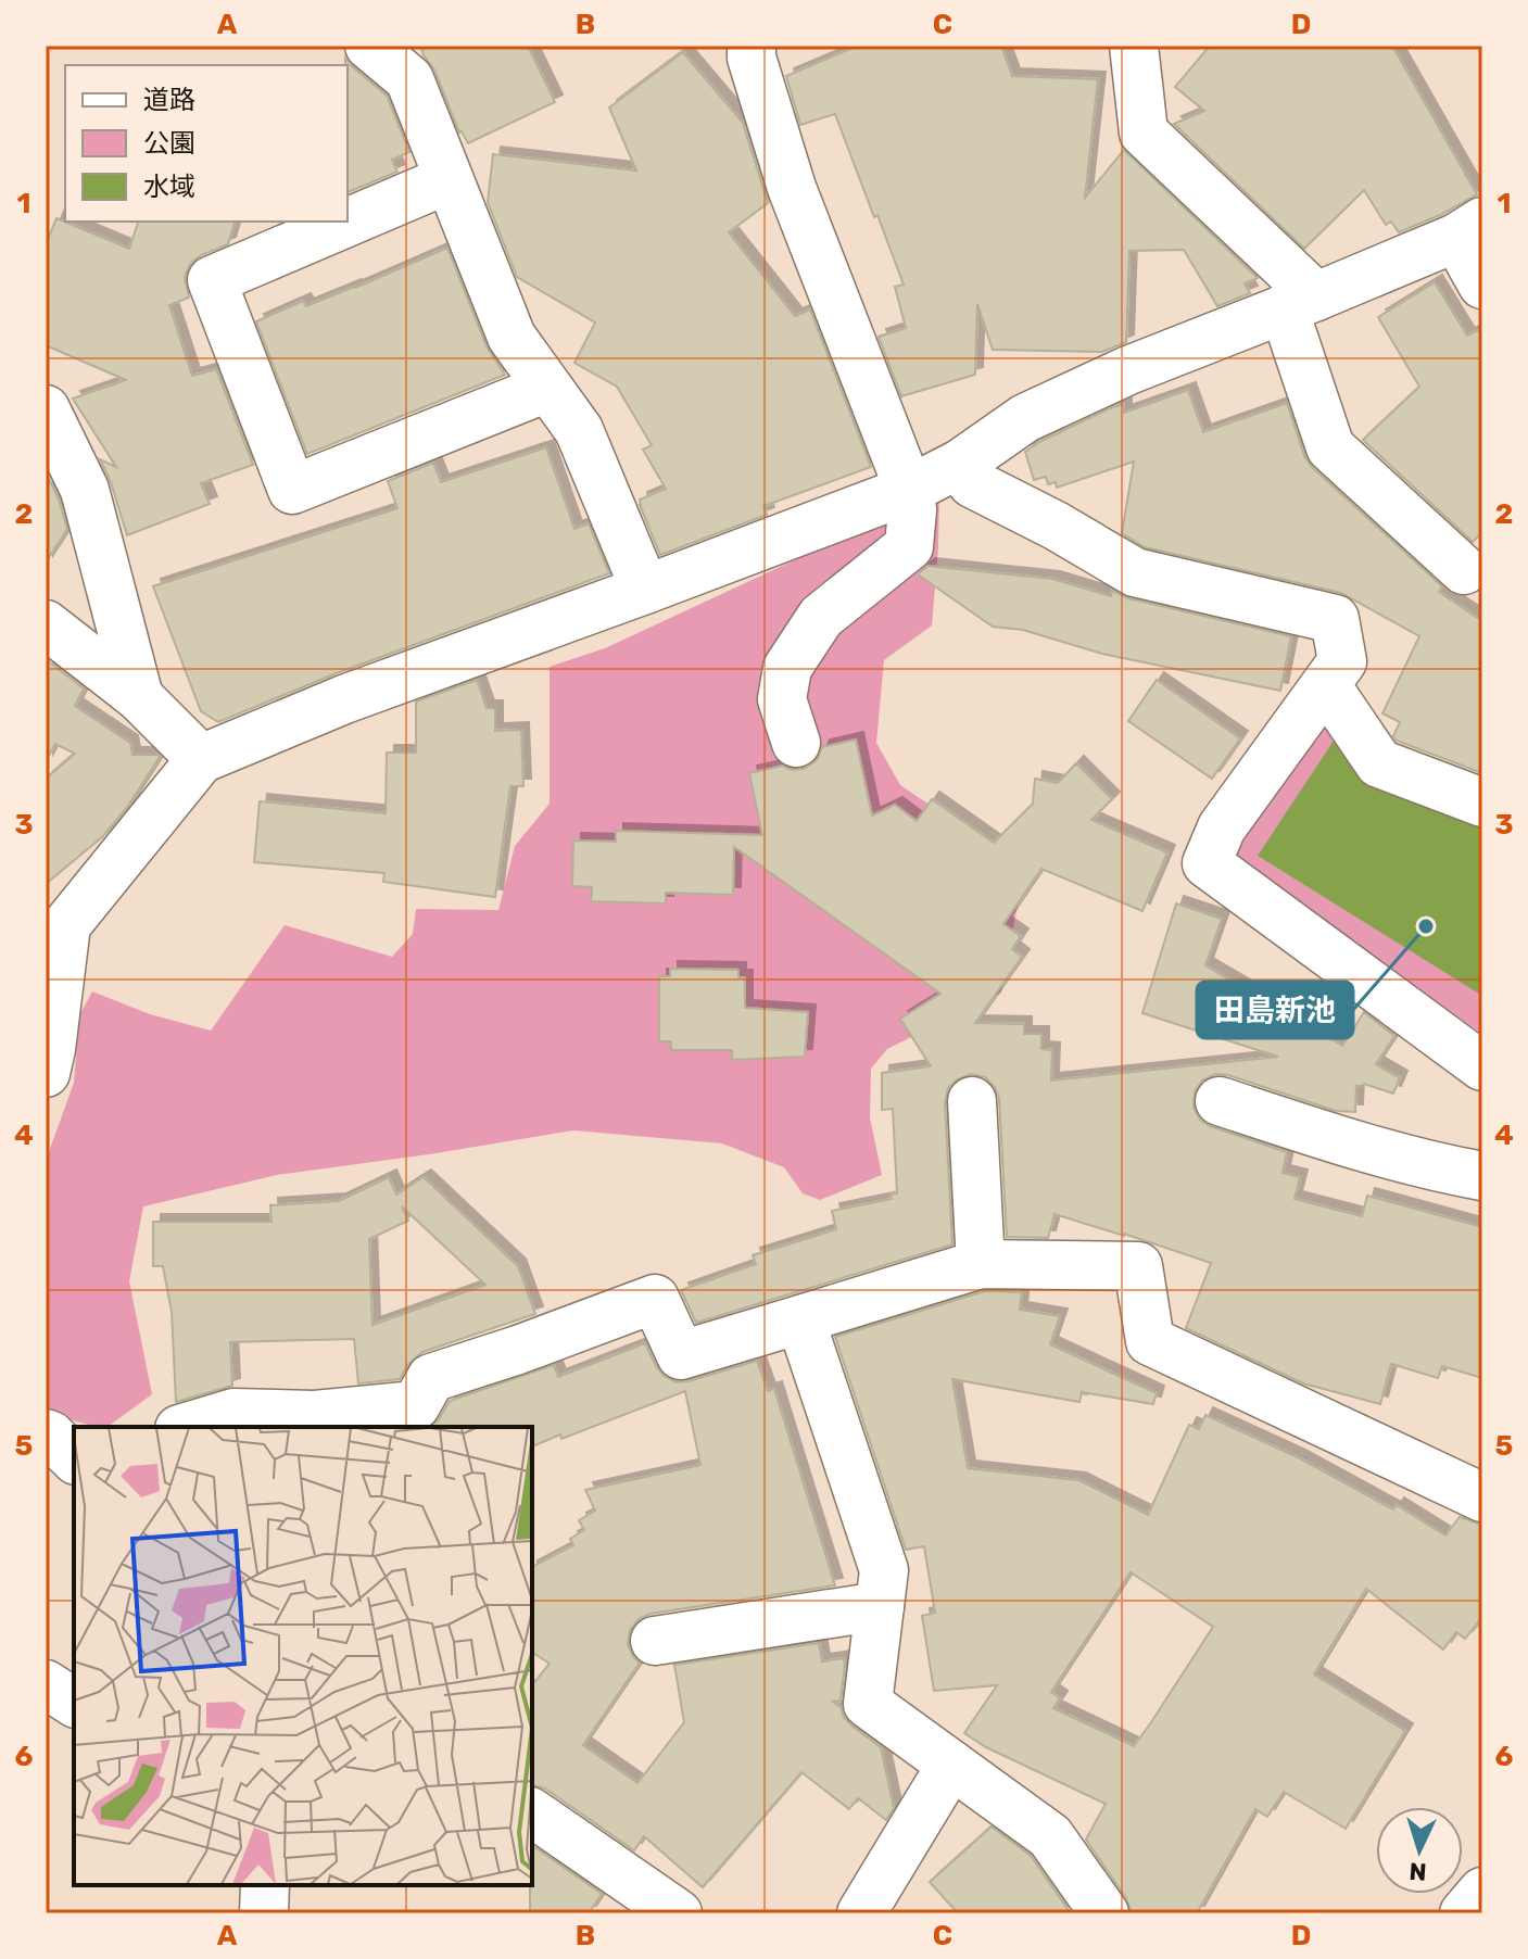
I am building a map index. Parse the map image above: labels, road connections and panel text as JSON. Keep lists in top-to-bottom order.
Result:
{
  "places": ["田島新池"],
  "legend": ["道路", "公園", "水域"],
  "north": "bottom",
  "grid": {
    "columns": [
      "A",
      "B",
      "C",
      "D"
    ],
    "rows": [
      "1",
      "2",
      "3",
      "4",
      "5",
      "6"
    ]
  }
}
